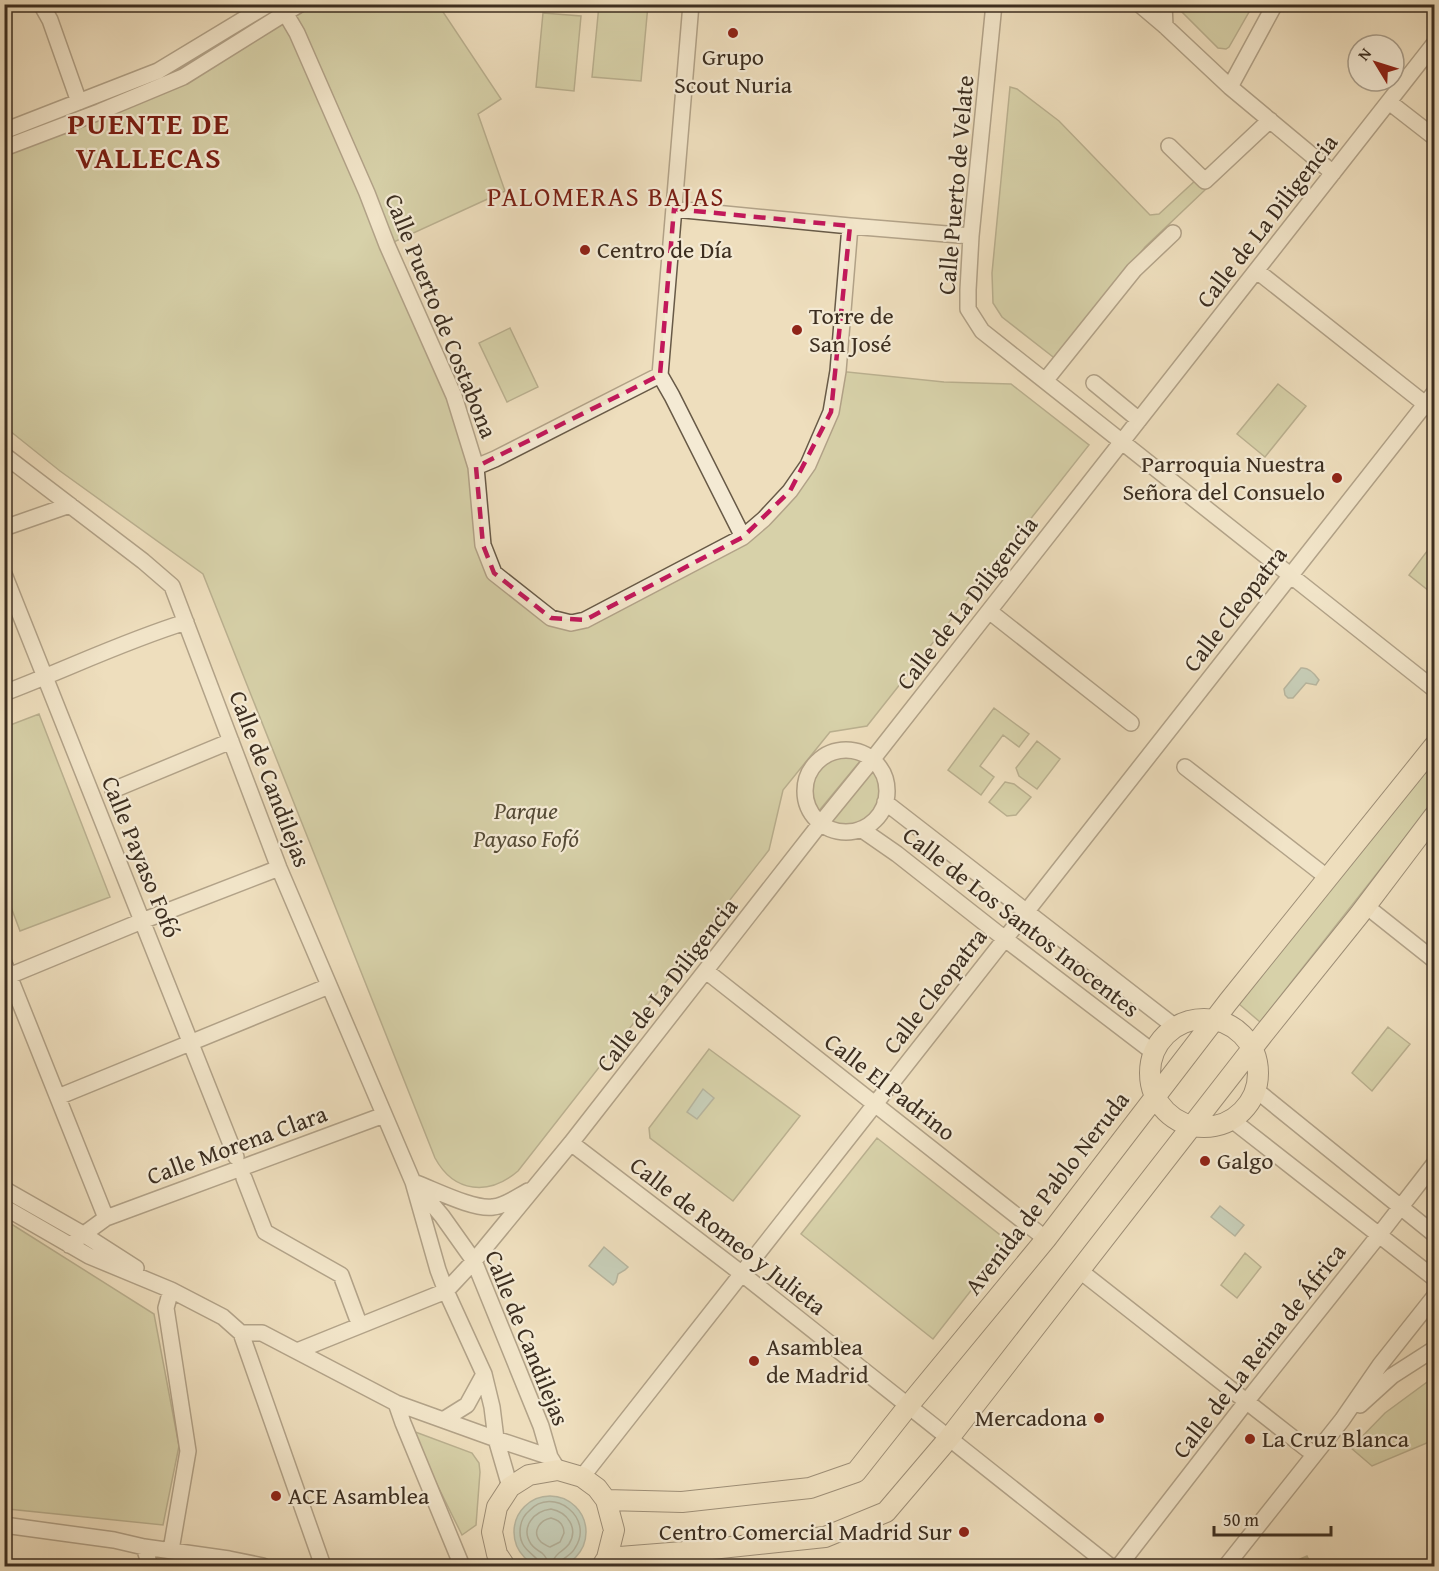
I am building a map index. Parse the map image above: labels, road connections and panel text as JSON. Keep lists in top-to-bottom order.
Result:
{
  "streets": {
    "main road": ["Avenida de Pablo Neruda"],
    "street": [
      "Calle Puerto de Velate",
      "Calle de La Diligencia",
      "Calle Puerto de Costabona",
      "Calle Cleopatra",
      "Calle de Candilejas",
      "Calle Payaso Fofó",
      "Calle de Los Santos Inocentes",
      "Calle El Padrino",
      "Calle Morena Clara",
      "Calle de Romeo y Julieta",
      "Calle de La Reina de África"
    ]
  },
  "crossings": [
    ["Calle Puerto de Velate", "Calle de La Diligencia"],
    ["Calle Puerto de Velate", "Calle Cleopatra"],
    ["Calle de La Diligencia", "Calle de Candilejas"],
    ["Calle de La Diligencia", "Calle El Padrino"],
    ["Calle de La Diligencia", "Calle de Romeo y Julieta"],
    ["Calle Cleopatra", "Calle de Los Santos Inocentes"],
    ["Calle Cleopatra", "Calle El Padrino"],
    ["Calle Cleopatra", "Calle de Romeo y Julieta"],
    ["Calle de Candilejas", "Calle Morena Clara"],
    ["Calle El Padrino", "Avenida de Pablo Neruda"],
    ["Avenida de Pablo Neruda", "Calle de Romeo y Julieta"]
  ],
  "districts": ["PUENTE DE VALLECAS", "PALOMERAS BAJAS"],
  "parks": ["Parque Payaso Fofó"],
  "places": [
    "Grupo Scout Nuria",
    "Centro de Día",
    "Torre de San José",
    "Parroquia Nuestra Señora del Consuelo",
    "Galgo",
    "Asamblea de Madrid",
    "Mercadona",
    "La Cruz Blanca",
    "ACE Asamblea",
    "Centro Comercial Madrid Sur"
  ],
  "scale_bar": "50 m",
  "north": "top left"
}
